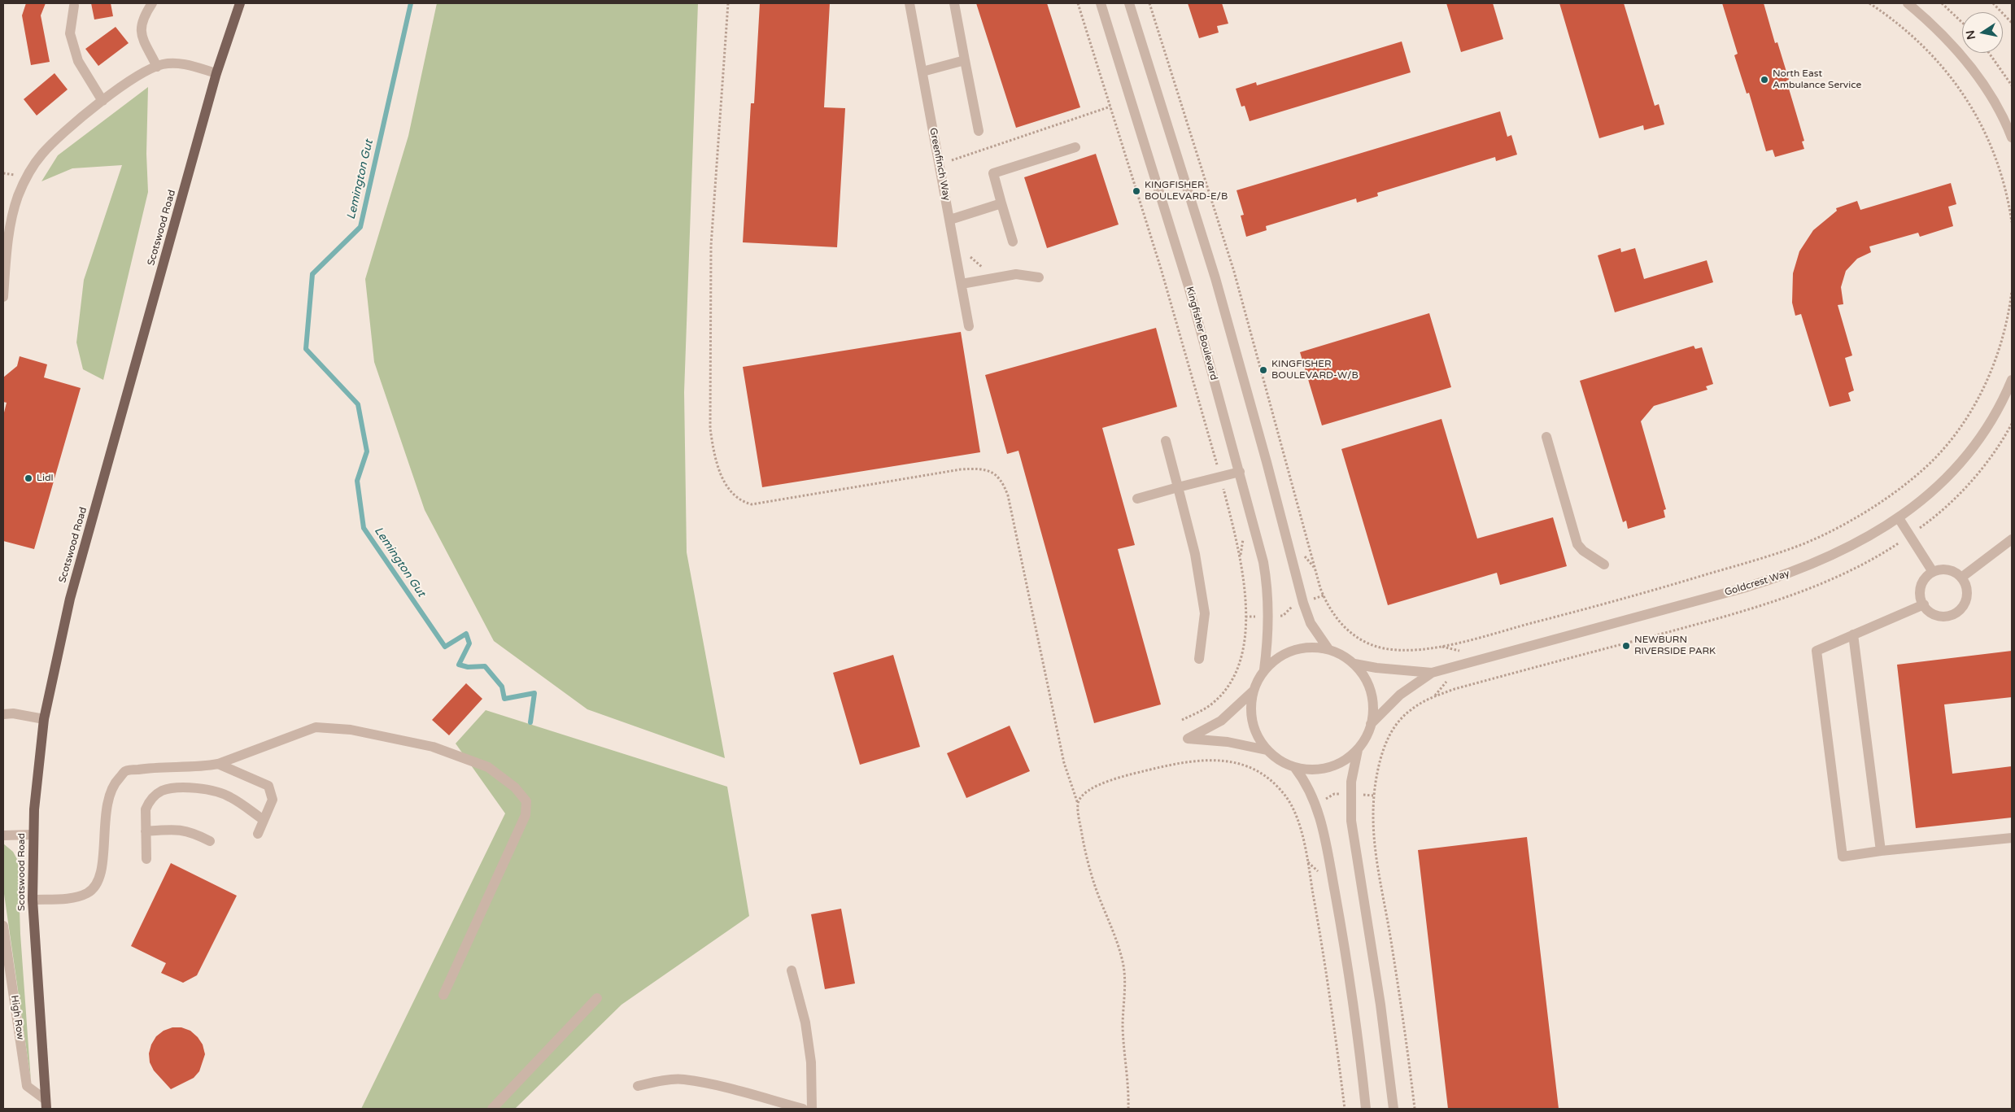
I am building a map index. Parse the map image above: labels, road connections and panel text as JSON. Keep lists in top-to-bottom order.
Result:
{
  "streets": {
    "main road": ["Scotswood Road"],
    "street": [
      "Greenfinch Way",
      "Kingfisher Boulevard",
      "Goldcrest Way",
      "High Row"
    ]
  },
  "crossings": [
    ["Scotswood Road", "High Row"]
  ],
  "water": ["Lemington Gut"],
  "places": [
    "North East Ambulance Service",
    "KINGFISHER BOULEVARD-E/B",
    "KINGFISHER BOULEVARD-W/B",
    "Lidl",
    "NEWBURN RIVERSIDE PARK"
  ],
  "north": "left"
}
